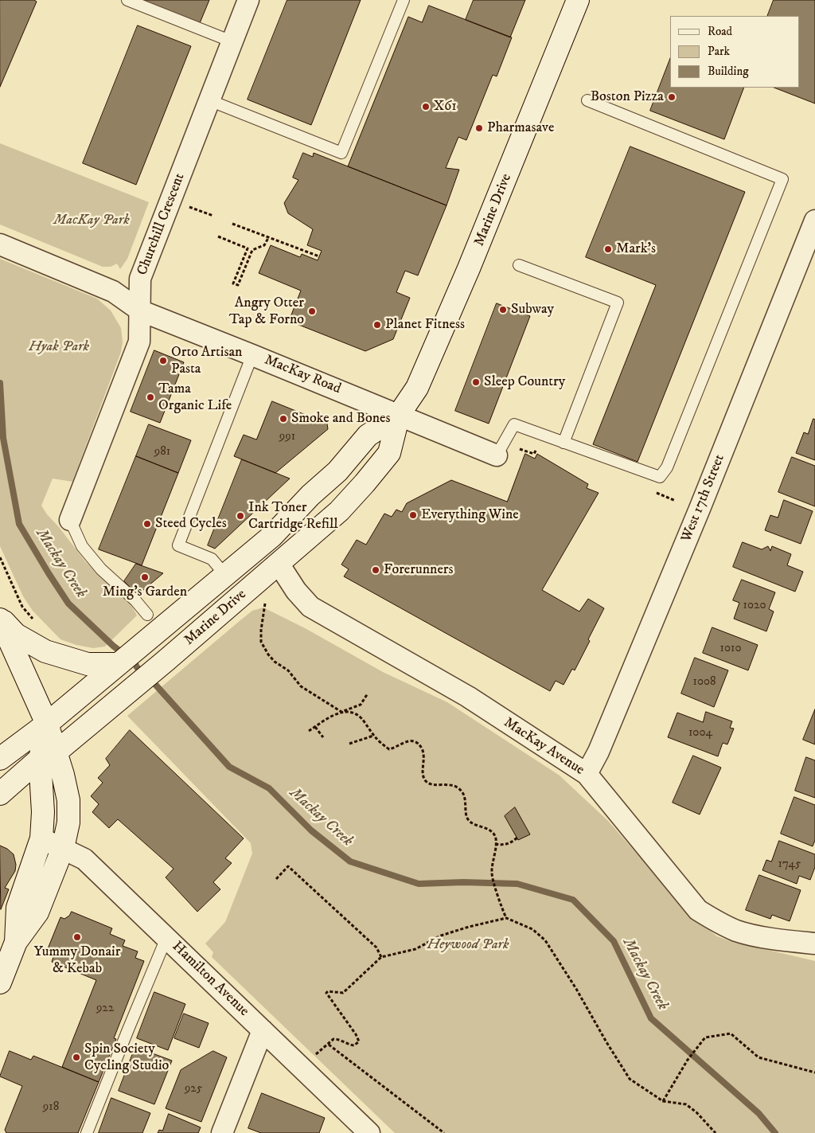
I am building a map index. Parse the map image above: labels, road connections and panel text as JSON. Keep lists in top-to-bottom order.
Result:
{
  "streets": {
    "main road": ["Marine Drive"],
    "street": [
      "Churchill Crescent",
      "MacKay Road",
      "West 17th Street",
      "MacKay Avenue",
      "Hamilton Avenue"
    ]
  },
  "crossings": [
    ["Marine Drive", "MacKay Road"],
    ["Marine Drive", "MacKay Avenue"],
    ["Churchill Crescent", "MacKay Road"],
    ["West 17th Street", "MacKay Avenue"]
  ],
  "water": ["Mackay Creek"],
  "parks": ["MacKay Park", "Hyak Park", "Heywood Park"],
  "places": [
    "Boston Pizza",
    "X61",
    "Pharmasave",
    "Mark's",
    "Subway",
    "Angry Otter Tap & Forno",
    "Planet Fitness",
    "Orto Artisan Pasta",
    "Sleep Country",
    "Tama Organic Life",
    "Smoke and Bones",
    "Everything Wine",
    "Ink Toner Cartridge Refill",
    "Steed Cycles",
    "Forerunners",
    "Ming’s Garden",
    "Yummy Donair & Kebab",
    "Spin Society Cycling Studio"
  ],
  "house_numbers": [
    "991",
    "981",
    "1020",
    "1010",
    "1008",
    "1004",
    "1745",
    "922",
    "925",
    "918"
  ],
  "legend": ["Road", "Park", "Building"]
}
